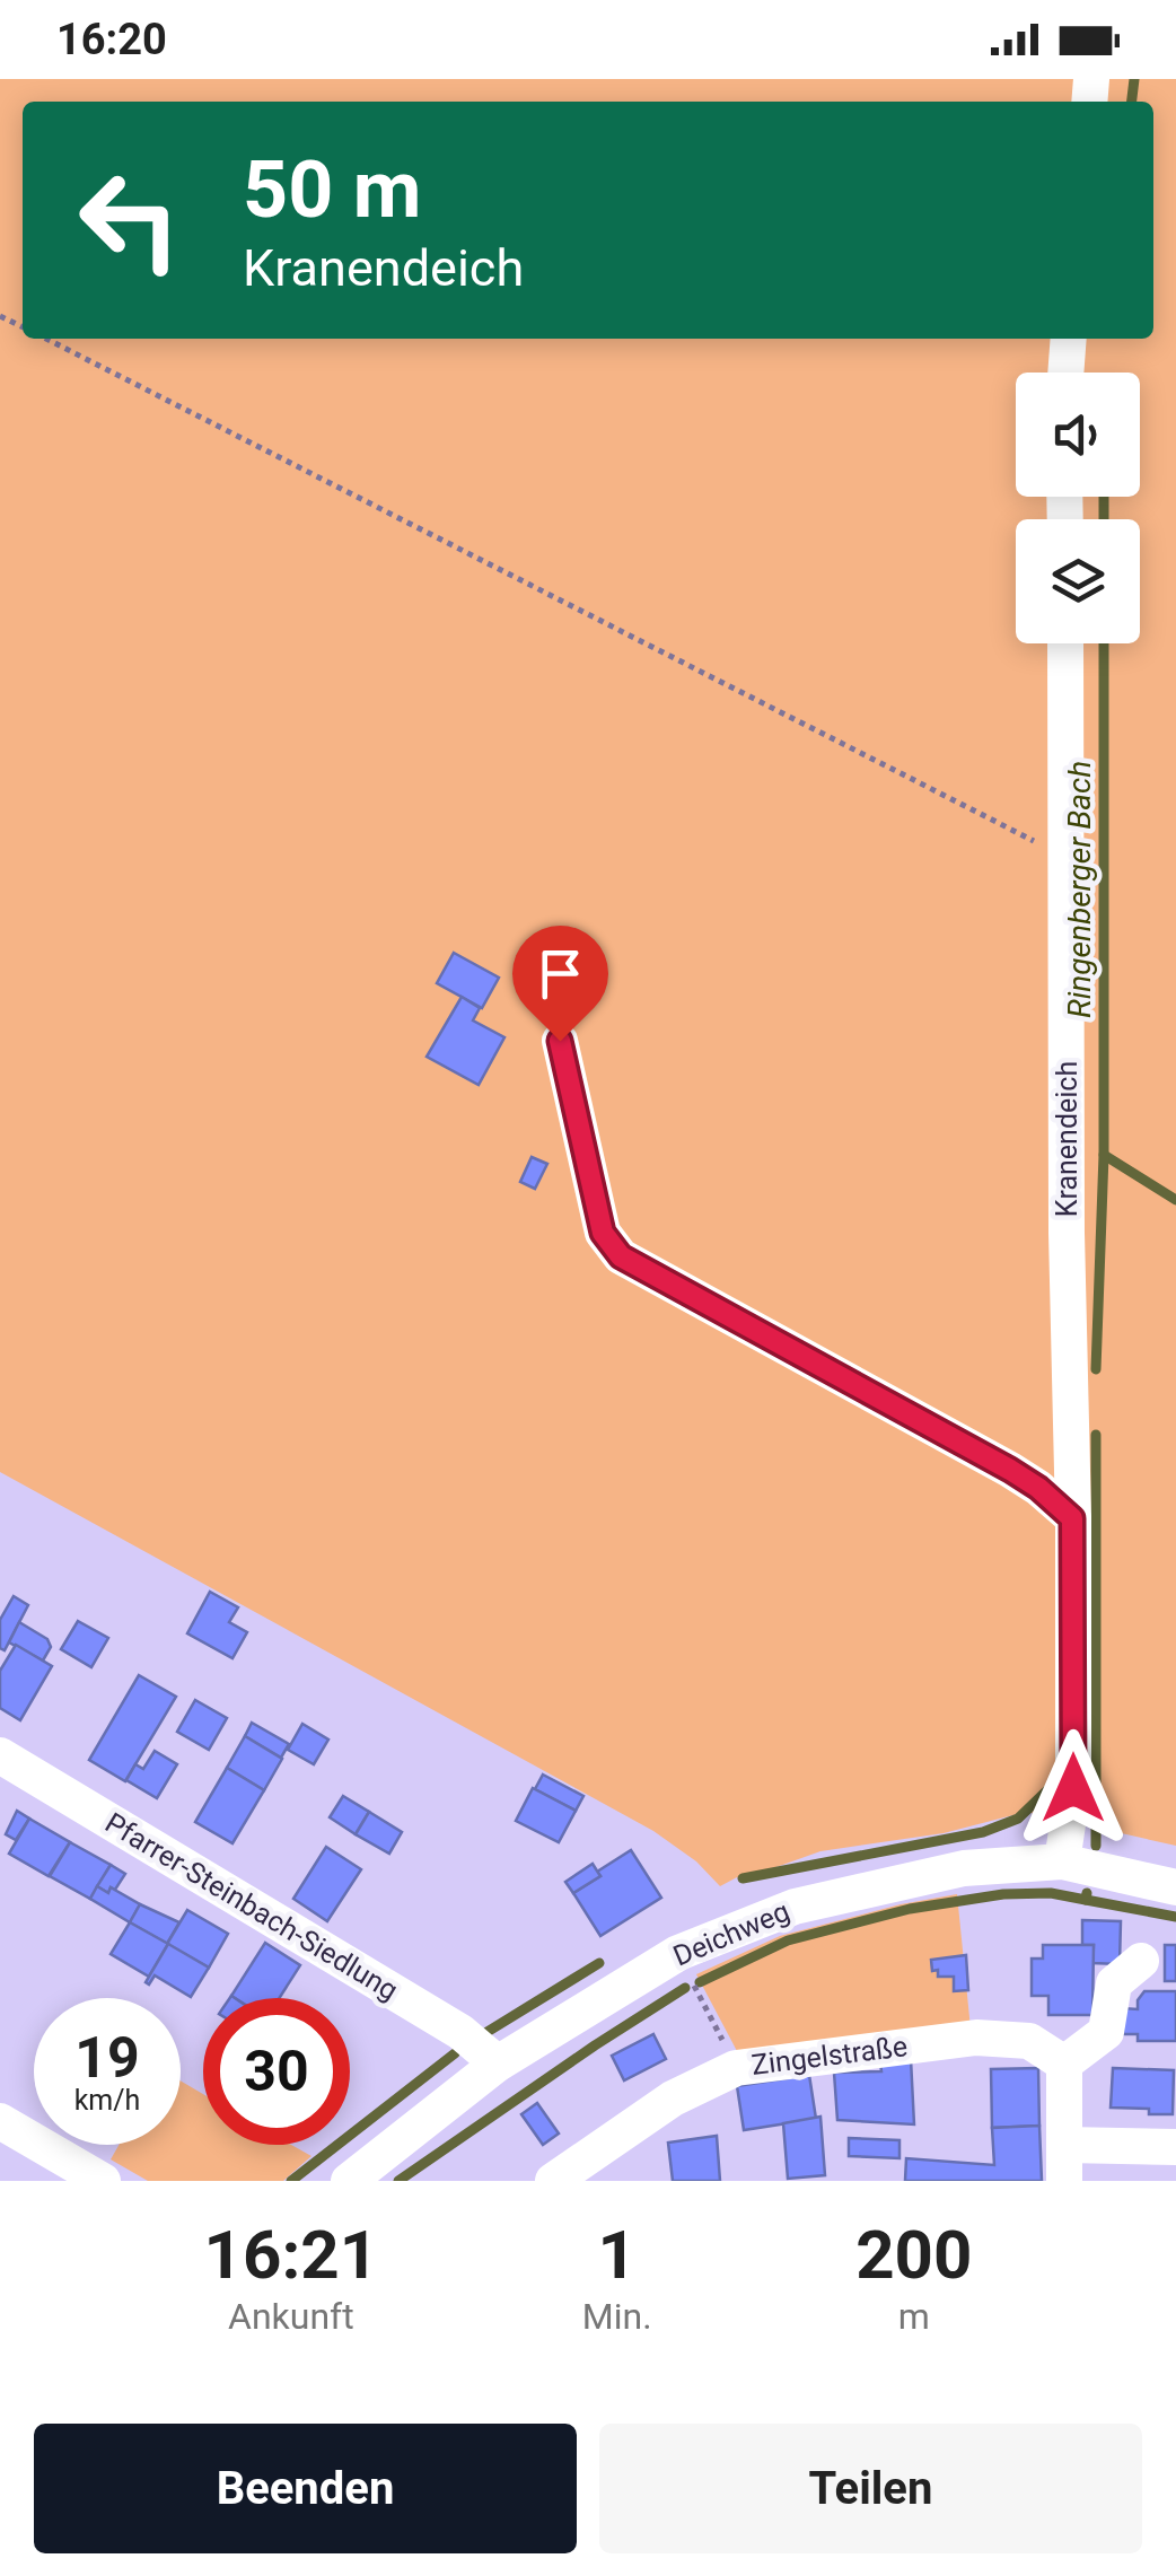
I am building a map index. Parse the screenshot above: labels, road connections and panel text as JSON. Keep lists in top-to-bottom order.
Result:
{
  "streets": {
    "street": [
      "Kranendeich",
      "Pfarrer-Steinbach-Siedlung",
      "Deichweg",
      "Zingelstraße"
    ]
  },
  "crossings": [
    ["Kranendeich", "Deichweg"],
    ["Pfarrer-Steinbach-Siedlung", "Deichweg"]
  ],
  "water": ["Ringenberger Bach"],
  "page": {
    "status": "16:20",
    "turn": ["50 m", "Kranendeich"],
    "speed": "19 km/h",
    "limit": "30",
    "eta": [
      "16:21",
      "Ankunft",
      "1",
      "Min.",
      "200",
      "m"
    ],
    "buttons": ["Beenden", "Teilen"]
  }
}
